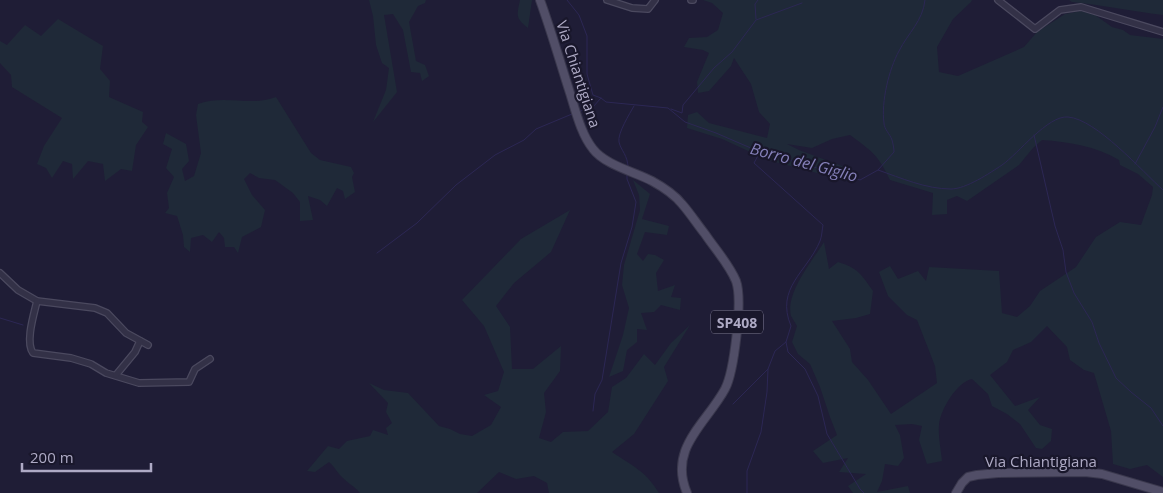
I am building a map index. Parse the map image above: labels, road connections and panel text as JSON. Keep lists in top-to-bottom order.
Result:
{
  "streets": {
    "main road": ["Via Chiantigiana", "SP408"]
  },
  "water": ["Borro del Giglio"],
  "scale_bar": "200 m"
}
